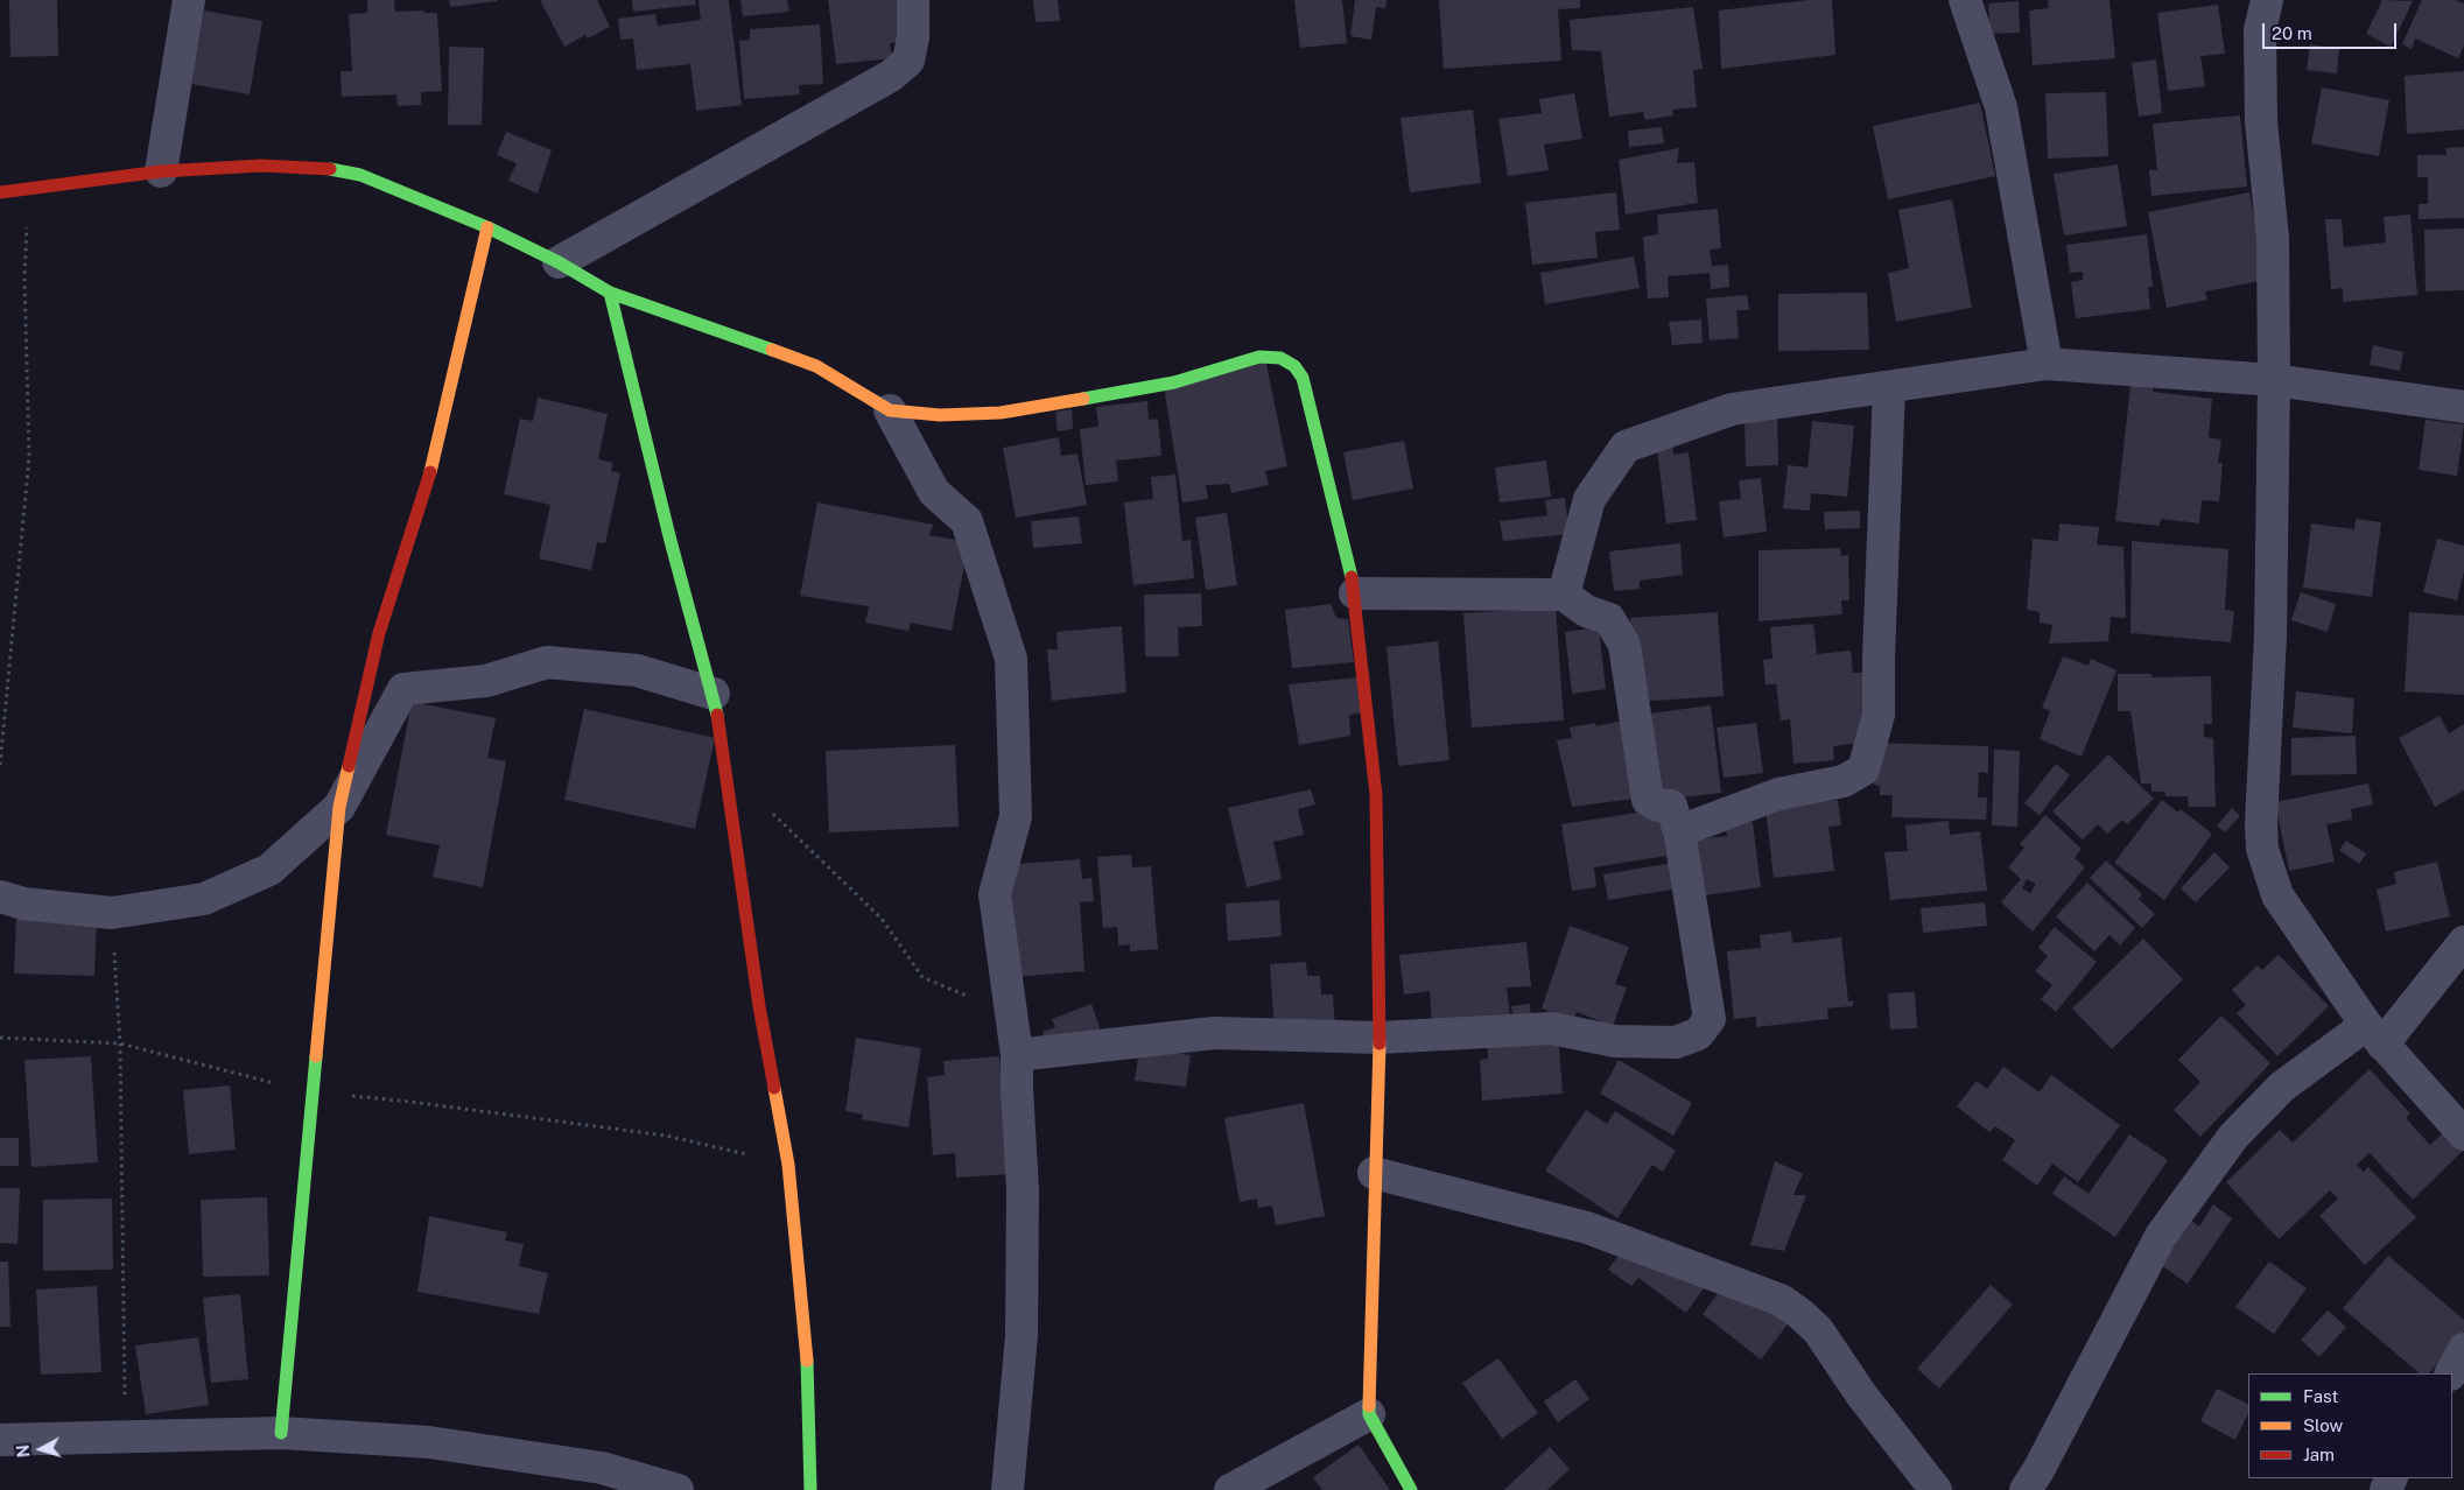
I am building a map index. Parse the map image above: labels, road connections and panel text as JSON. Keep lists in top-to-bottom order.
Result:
{
  "legend": ["Fast", "Slow", "Jam"],
  "scale_bar": "20 m",
  "north": "left"
}
